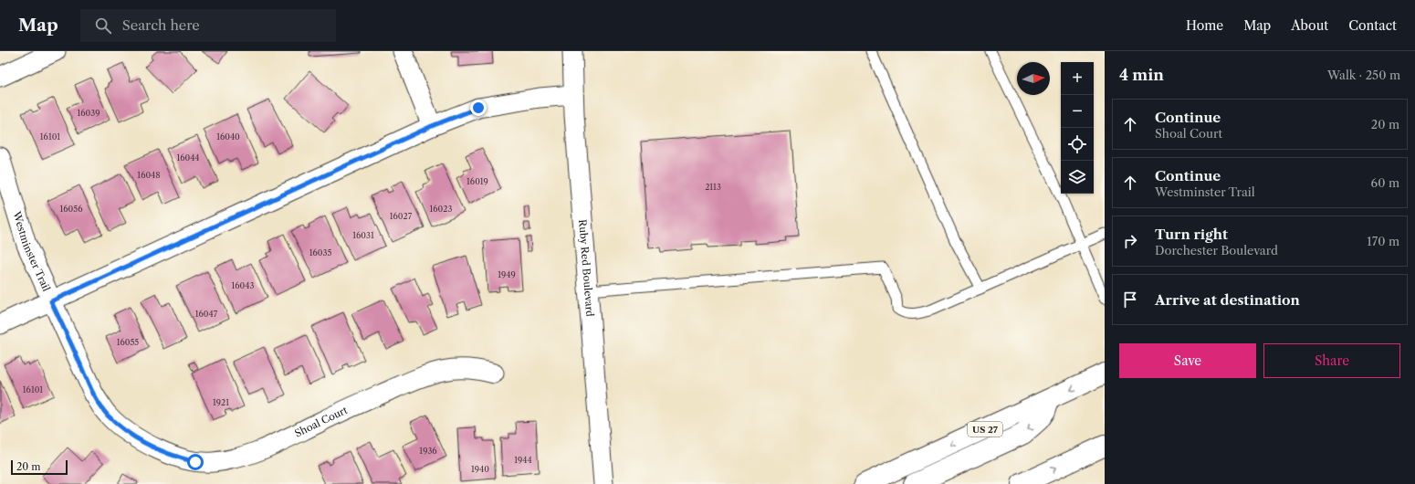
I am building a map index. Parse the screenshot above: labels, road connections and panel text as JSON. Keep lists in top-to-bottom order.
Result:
{
  "streets": {
    "highway": ["US 27"],
    "street": ["Westminster Trail", "Ruby Red Boulevard", "Shoal Court"]
  },
  "crossings": [
    ["Westminster Trail", "Shoal Court"]
  ],
  "house_numbers": [
    "16039",
    "16101",
    "16040",
    "16044",
    "16048",
    "16019",
    "2113",
    "16056",
    "16023",
    "16027",
    "16031",
    "16035",
    "1949",
    "16043",
    "16047",
    "16055",
    "16101",
    "1921",
    "1936",
    "1944",
    "1940"
  ],
  "scale_bar": "20 m",
  "north": "right",
  "page": {
    "header": "Map",
    "search": "Search here",
    "nav": [
      "Home",
      "Map",
      "About",
      "Contact"
    ],
    "heading": ["4 min", "Walk · 250 m"],
    "map_buttons": ["+", "−"],
    "list": [
      ["Continue", "Shoal Court", "20 m"],
      ["Continue", "Westminster Trail", "60 m"],
      ["Turn right", "Dorchester Boulevard", "170 m"],
      "Arrive at destination"
    ],
    "buttons": ["Save", "Share"],
    "scale": "20 m"
  }
}
